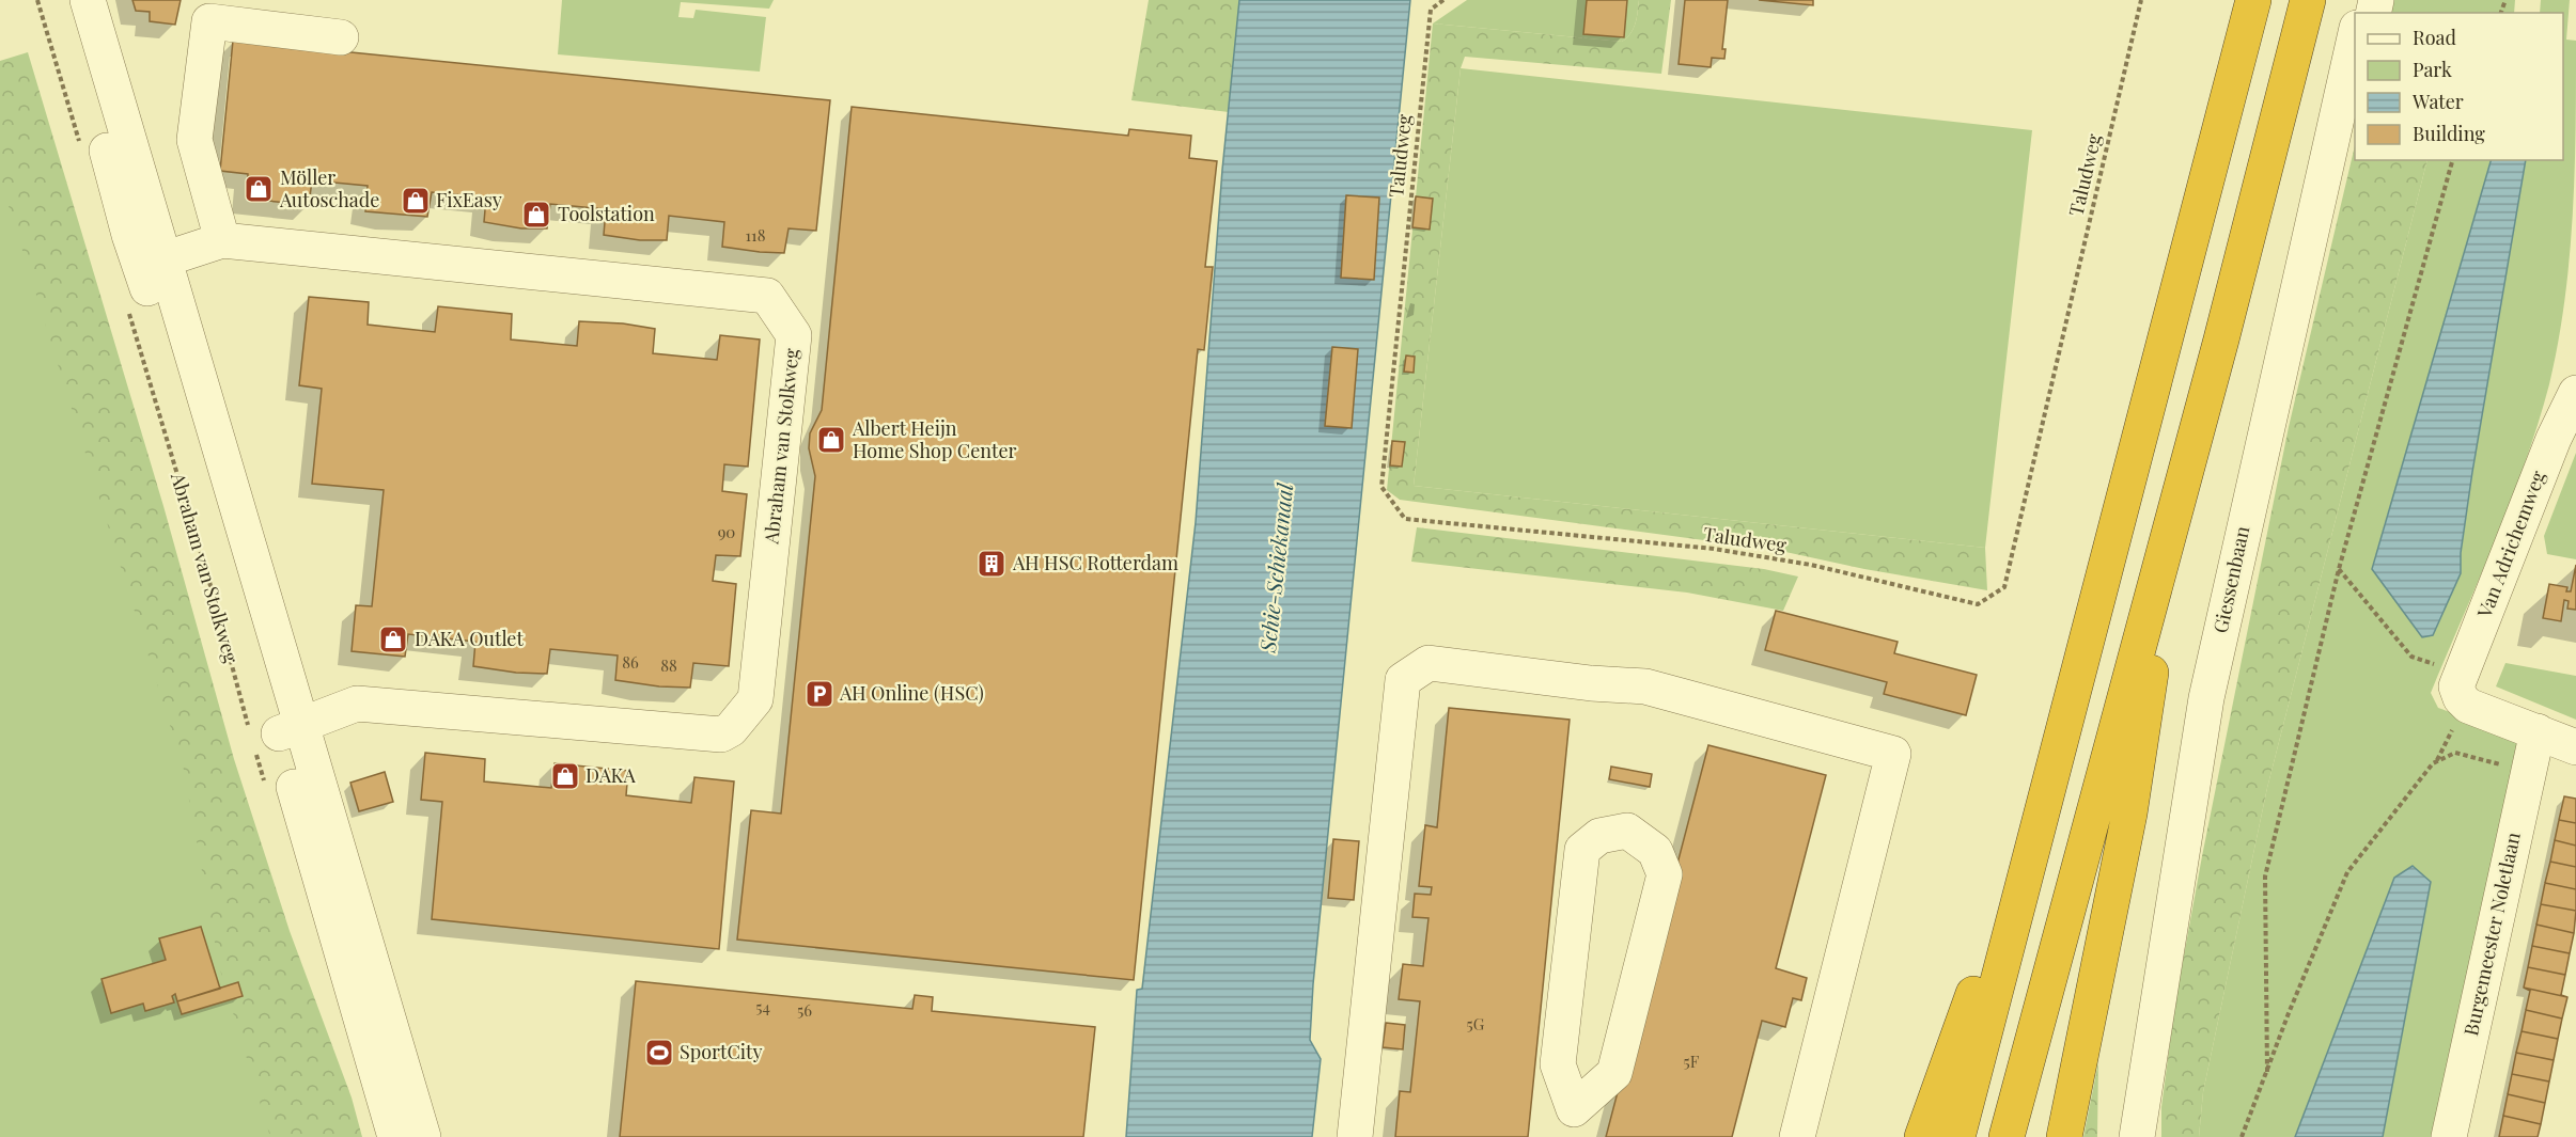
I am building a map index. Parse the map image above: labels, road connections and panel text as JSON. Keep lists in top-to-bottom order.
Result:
{
  "streets": {
    "street": [
      "Abraham van Stolkweg",
      "Van Adrichemweg",
      "Giessenbaan",
      "Burgemeester Noletlaan"
    ],
    "path": ["Taludweg"]
  },
  "water": ["Schie-Schiekanaal"],
  "places": {
    "shop": [
      "Möller Autoschade",
      "FixEasy",
      "Toolstation",
      "Albert Heijn Home Shop Center",
      "DAKA Outlet",
      "DAKA"
    ],
    "building": ["AH HSC Rotterdam"],
    "parking": ["AH Online (HSC)"],
    "sports": ["SportCity"]
  },
  "house_numbers": [
    "118",
    "90",
    "86",
    "88",
    "54",
    "56",
    "5G",
    "5F"
  ],
  "legend": [
    "Road",
    "Park",
    "Water",
    "Building"
  ]
}
